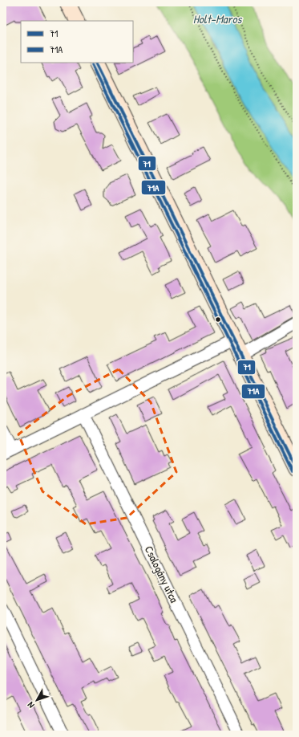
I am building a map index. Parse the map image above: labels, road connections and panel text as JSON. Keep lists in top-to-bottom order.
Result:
{
  "streets": {
    "street": ["Csalogány utca"]
  },
  "water": ["Holt-Maros"],
  "lines": ["transit line 71", "transit line 71A"],
  "legend": ["71", "71A"],
  "north": "bottom left"
}
